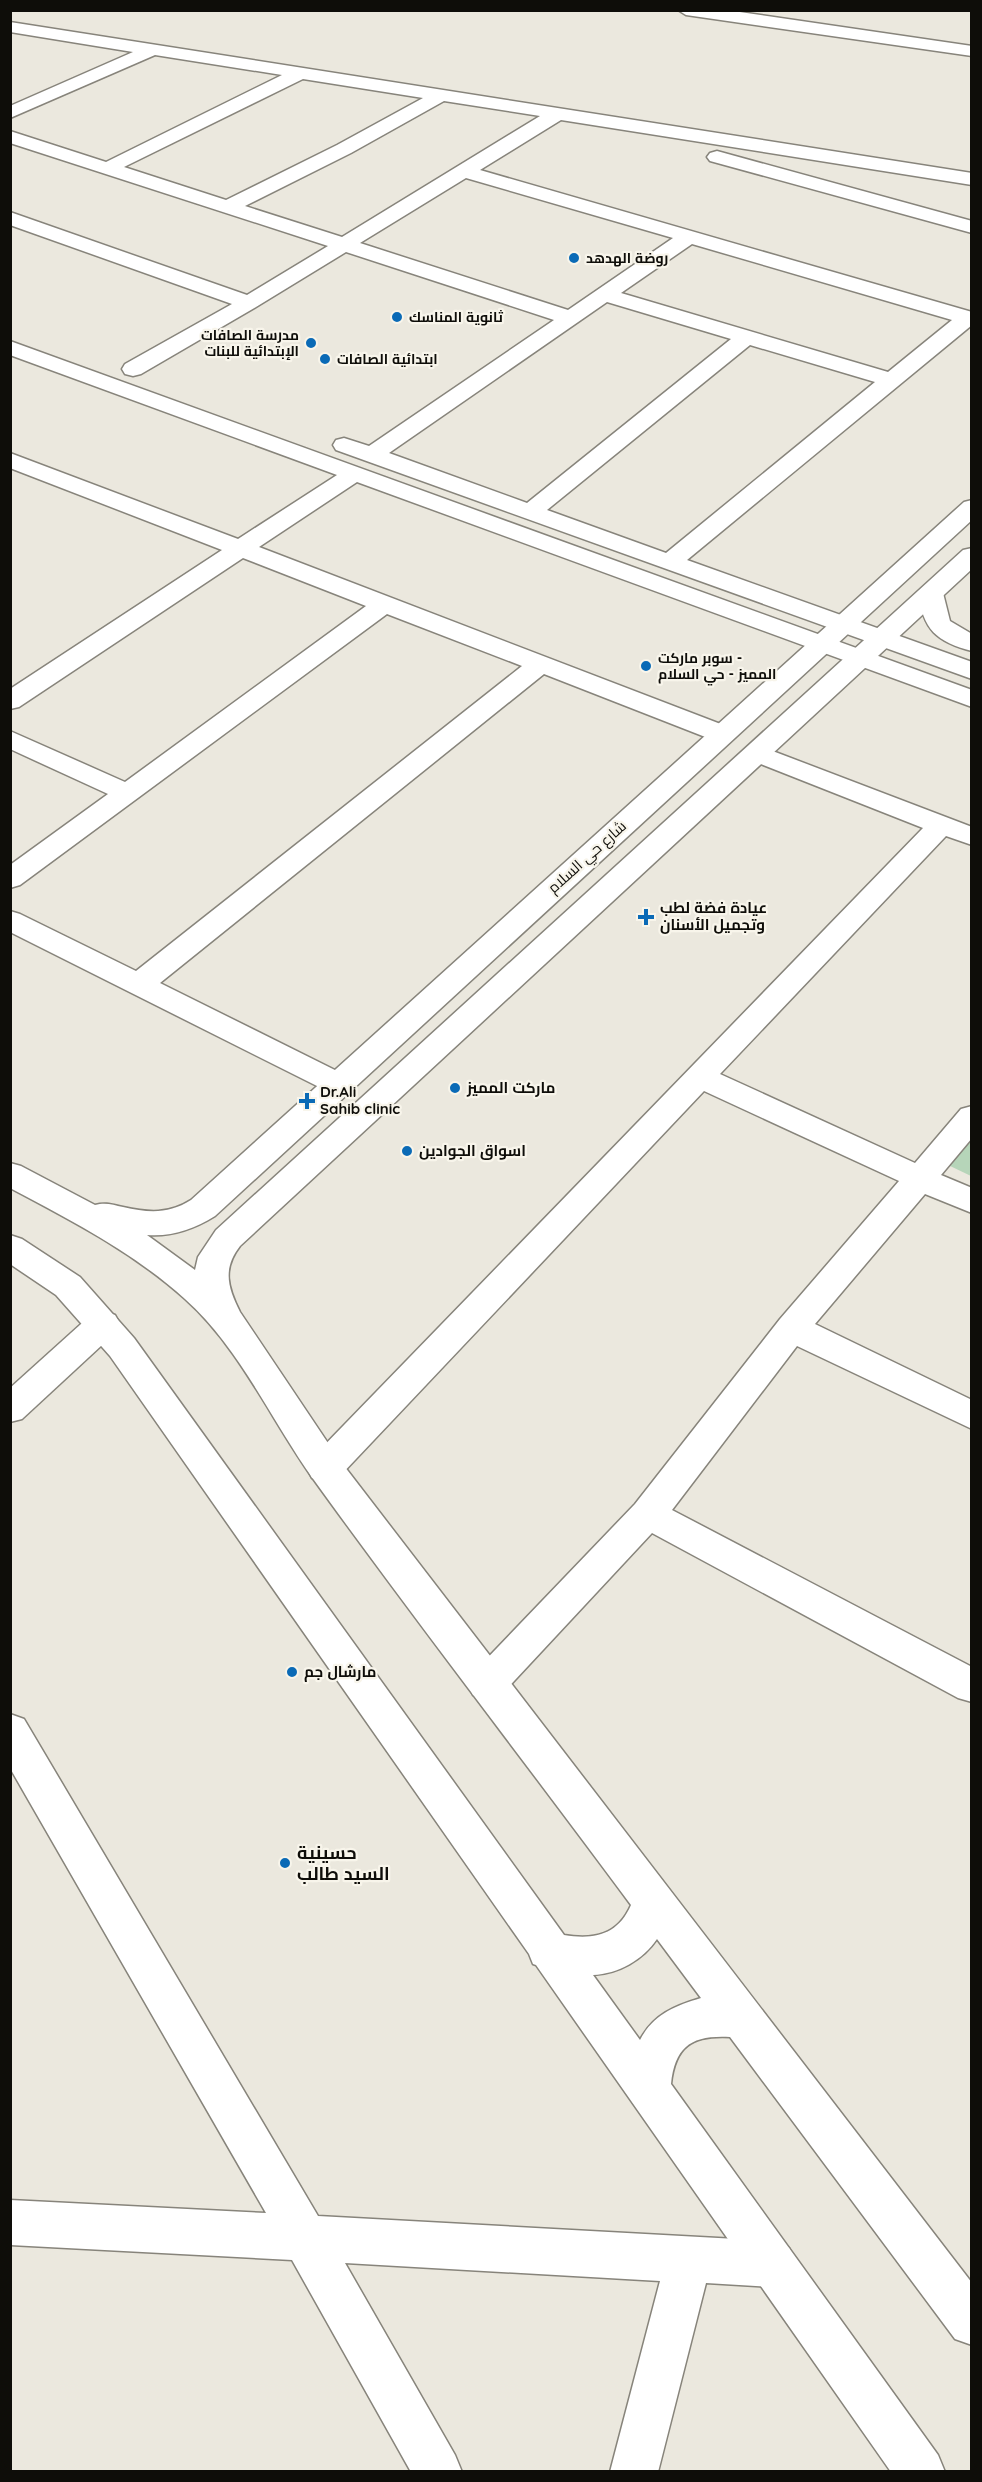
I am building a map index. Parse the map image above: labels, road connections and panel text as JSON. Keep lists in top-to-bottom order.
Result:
{
  "streets": {
    "street": ["شارع حي السلام"]
  },
  "places": {
    "other": [
      "روضة الهدهد",
      "ثانوية المناسك",
      "مدرسة الصافات الإبتدائية للبنات",
      "ابتدائية الصافات",
      "سوبر ماركت - المميز - حي السلام",
      "ماركت المميز",
      "اسواق الجوادين",
      "مارشال جم",
      "حسينية السيد طالب"
    ],
    "health": ["عيادة فضة لطب وتجميل الأسنان", "Dr.Ali Sahib clinic"]
  }
}
